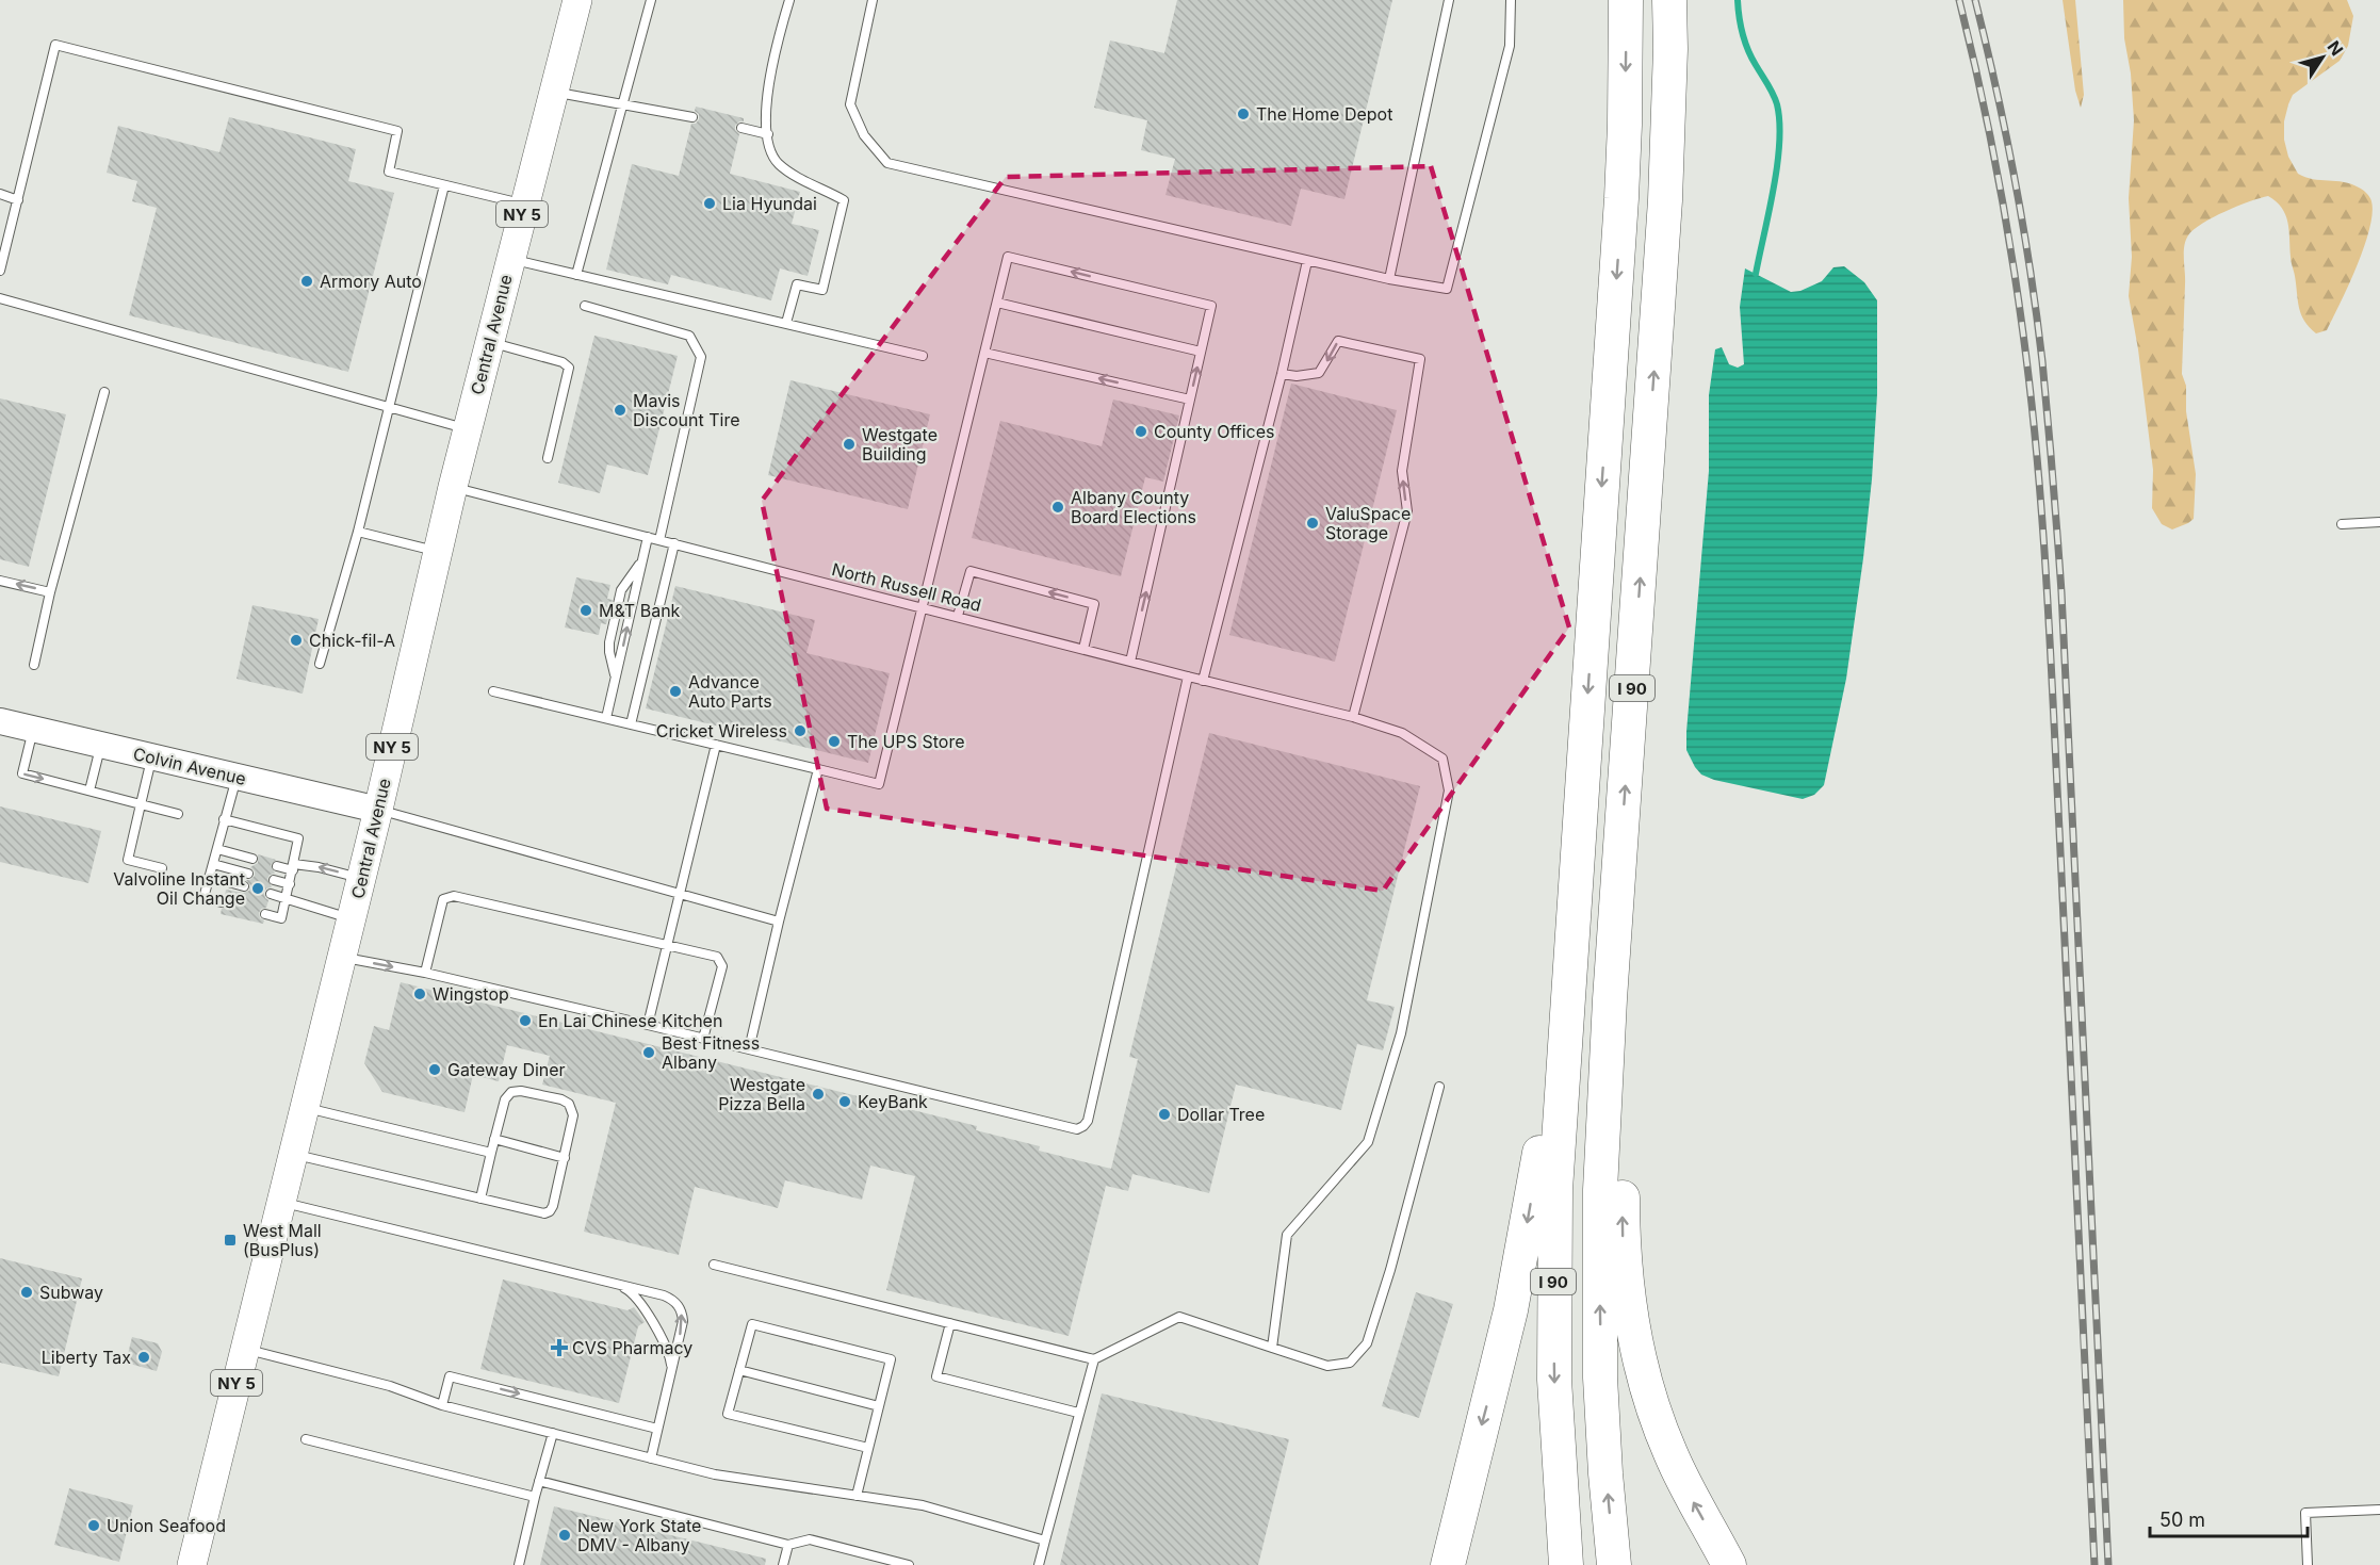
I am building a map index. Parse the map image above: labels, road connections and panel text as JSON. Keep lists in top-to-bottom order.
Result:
{
  "streets": {
    "highway": ["I 90"],
    "main road": ["NY 5", "Central Avenue"],
    "street": ["Colvin Avenue"],
    "lane": ["North Russell Road"]
  },
  "crossings": [
    ["Central Avenue", "North Russell Road"],
    ["Central Avenue", "Colvin Avenue"]
  ],
  "places": {
    "other": [
      "The Home Depot",
      "Lia Hyundai",
      "Armory Auto",
      "Mavis Discount Tire",
      "County Offices",
      "Westgate Building",
      "Albany County Board Elections",
      "ValuSpace Storage",
      "M&T Bank",
      "Chick-fil-A",
      "Advance Auto Parts",
      "Cricket Wireless",
      "The UPS Store",
      "Valvoline Instant Oil Change",
      "Wingstop",
      "En Lai Chinese Kitchen",
      "Best Fitness Albany",
      "Gateway Diner",
      "Westgate Pizza Bella",
      "KeyBank",
      "Dollar Tree",
      "Subway",
      "Liberty Tax",
      "Union Seafood",
      "New York State DMV - Albany"
    ],
    "transit": ["West Mall (BusPlus)"],
    "health": ["CVS Pharmacy"]
  },
  "scale_bar": "50 m",
  "north": "top right"
}
